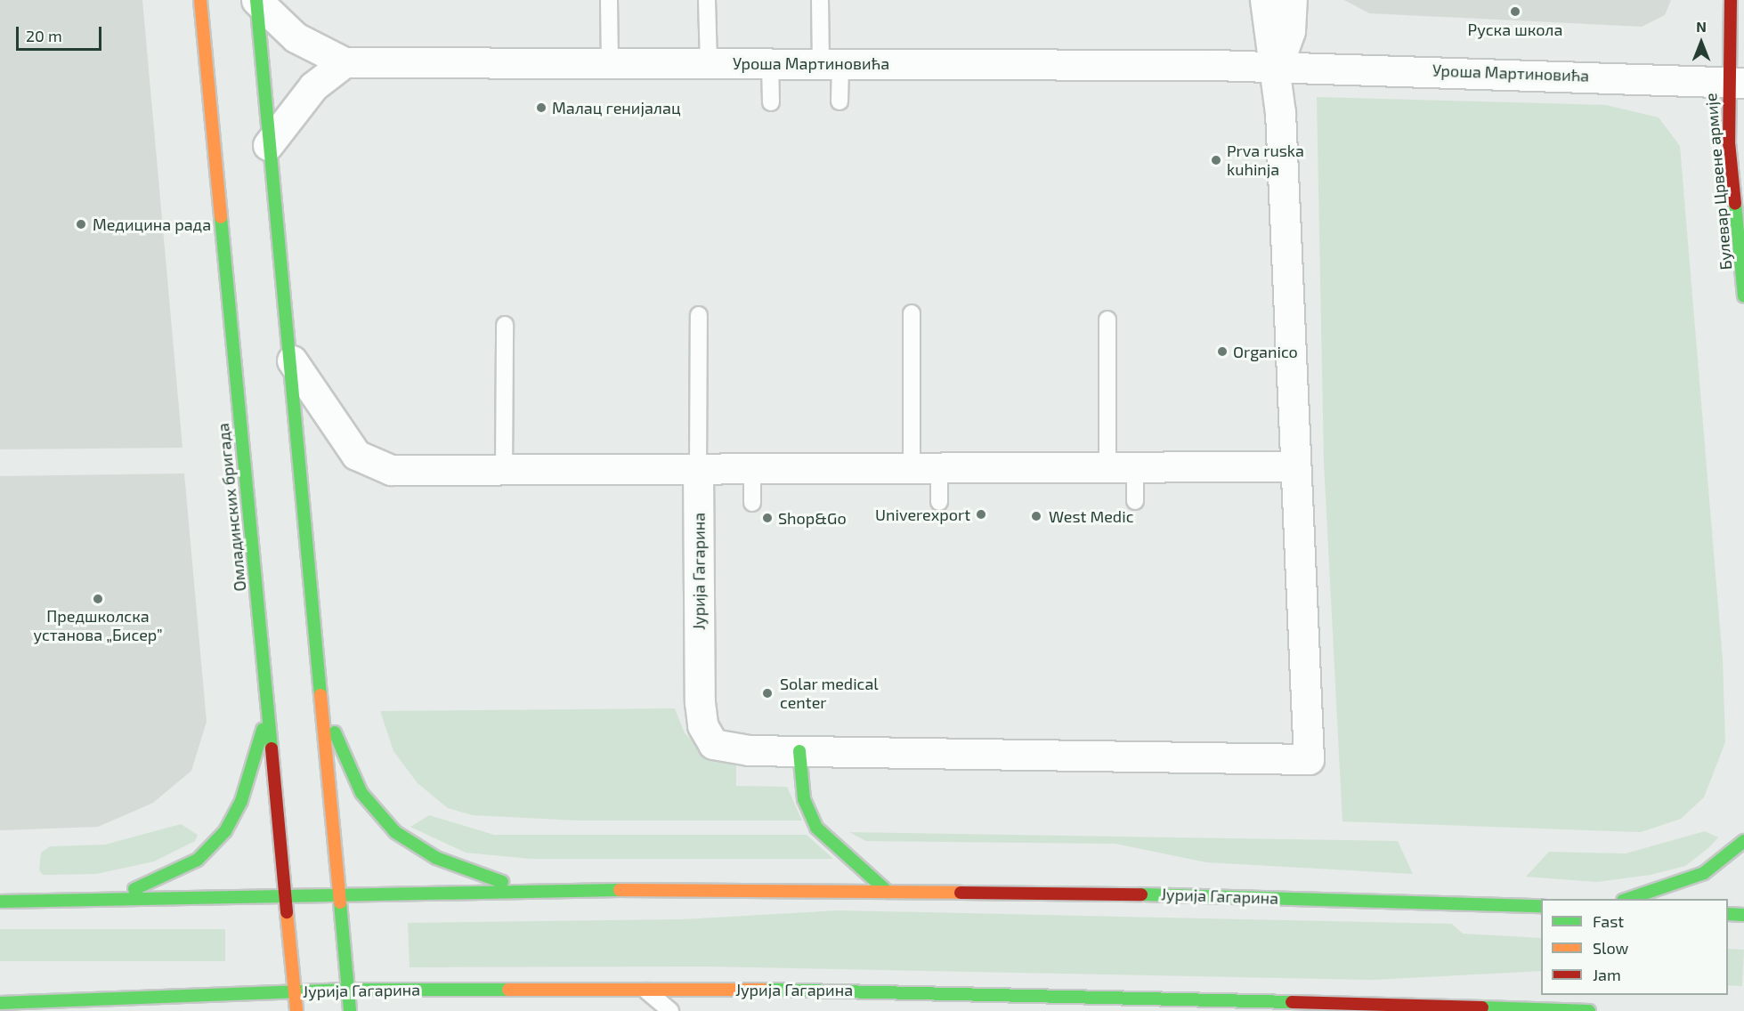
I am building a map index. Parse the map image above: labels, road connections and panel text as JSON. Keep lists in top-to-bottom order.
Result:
{
  "streets": {
    "main road": ["Булевар Црвене армије", "Омладинских бригада", "Јурија Гагарина"],
    "street": ["Уроша Мартиновића"]
  },
  "crossings": [
    ["Уроша Мартиновића", "Булевар Црвене армије"],
    ["Омладинских бригада", "Јурија Гагарина"]
  ],
  "places": [
    "Руска школа",
    "Малац генијалац",
    "Prva ruska kuhinja",
    "Медицина рада",
    "Organico",
    "Univerexport",
    "West Medic",
    "Shop&Go",
    "Предшколска установа „Бисер”",
    "Solar medical center"
  ],
  "legend": ["Fast", "Slow", "Jam"],
  "scale_bar": "20 m",
  "north": "top"
}
